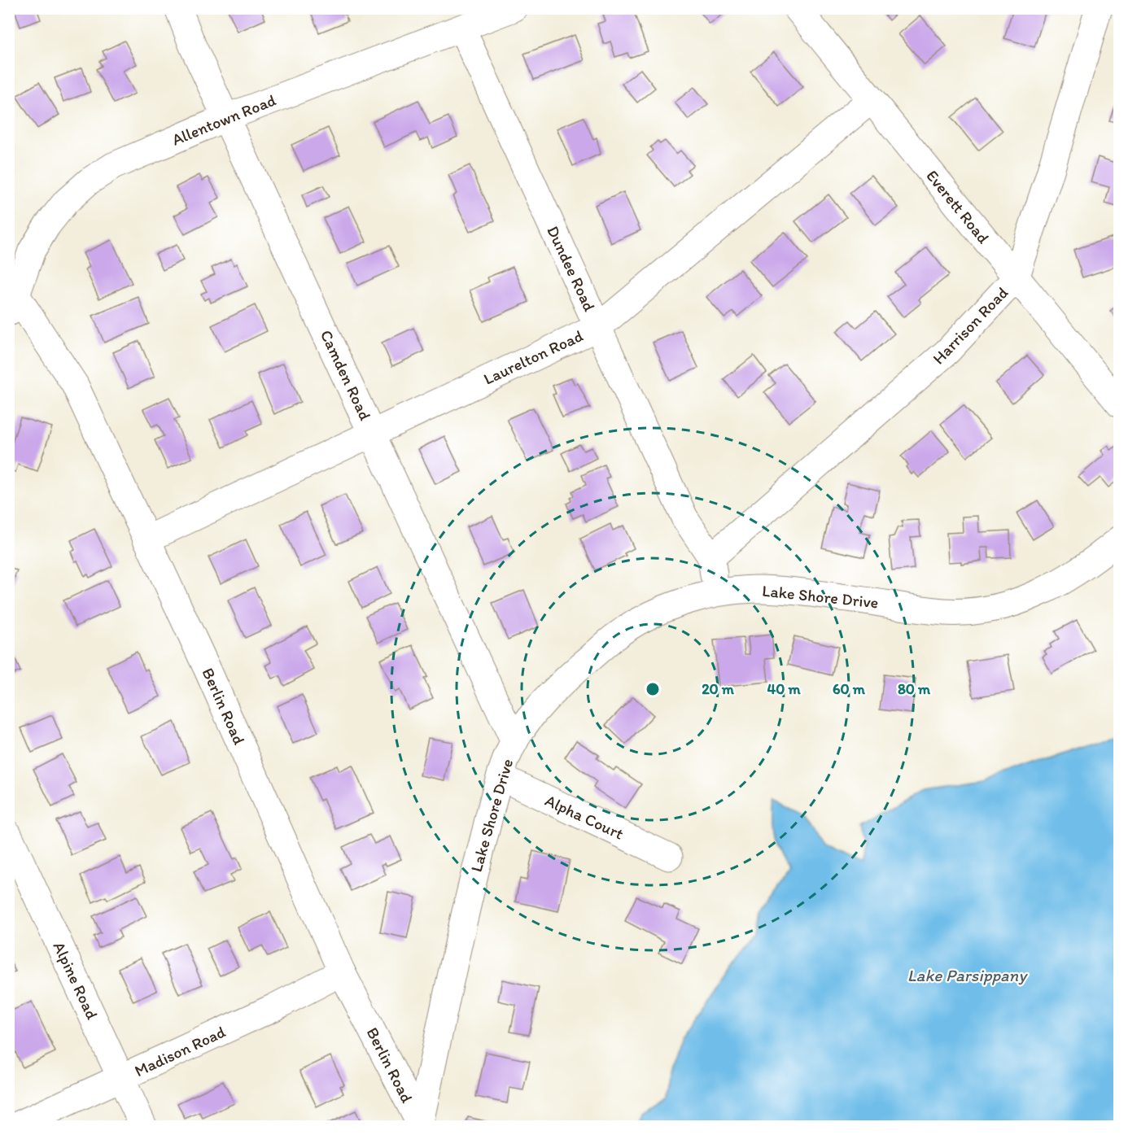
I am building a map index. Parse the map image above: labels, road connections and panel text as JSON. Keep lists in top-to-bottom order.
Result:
{
  "streets": {
    "street": [
      "Allentown Road",
      "Everett Road",
      "Dundee Road",
      "Harrison Road",
      "Laurelton Road",
      "Camden Road",
      "Lake Shore Drive",
      "Berlin Road",
      "Alpha Court",
      "Alpine Road",
      "Madison Road"
    ]
  },
  "crossings": [
    ["Allentown Road", "Dundee Road"],
    ["Allentown Road", "Camden Road"],
    ["Allentown Road", "Berlin Road"],
    ["Everett Road", "Harrison Road"],
    ["Everett Road", "Laurelton Road"],
    ["Dundee Road", "Harrison Road"],
    ["Dundee Road", "Laurelton Road"],
    ["Laurelton Road", "Camden Road"],
    ["Laurelton Road", "Berlin Road"],
    ["Camden Road", "Lake Shore Drive"],
    ["Lake Shore Drive", "Berlin Road"],
    ["Lake Shore Drive", "Alpha Court"],
    ["Berlin Road", "Madison Road"],
    ["Alpine Road", "Madison Road"]
  ],
  "water": ["Lake Parsippany"],
  "rings": [
    "20 m",
    "40 m",
    "60 m",
    "80 m"
  ]
}
